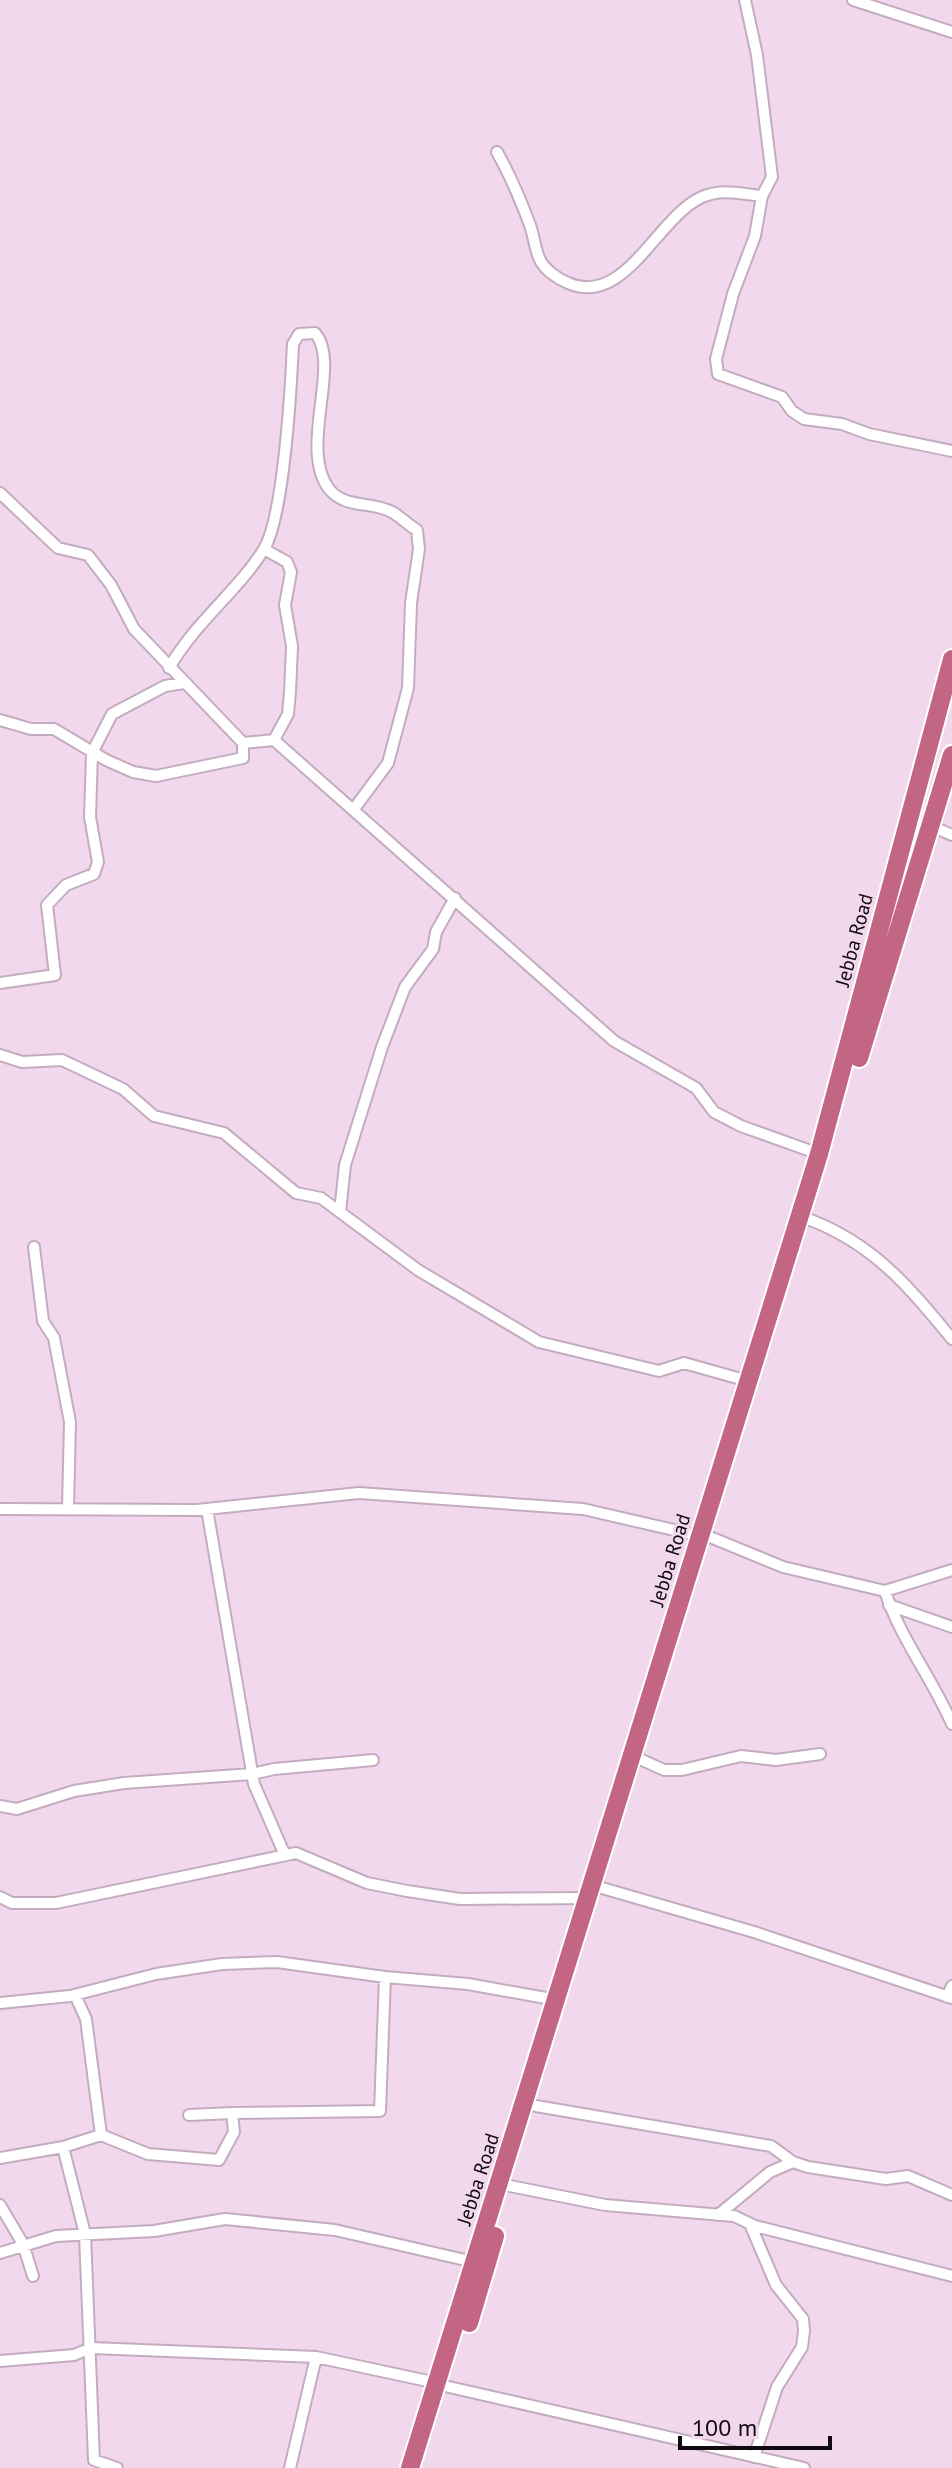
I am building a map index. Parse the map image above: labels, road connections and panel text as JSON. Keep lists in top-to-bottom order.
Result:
{
  "streets": {
    "highway": ["Jebba Road"]
  },
  "scale_bar": "100 m"
}
